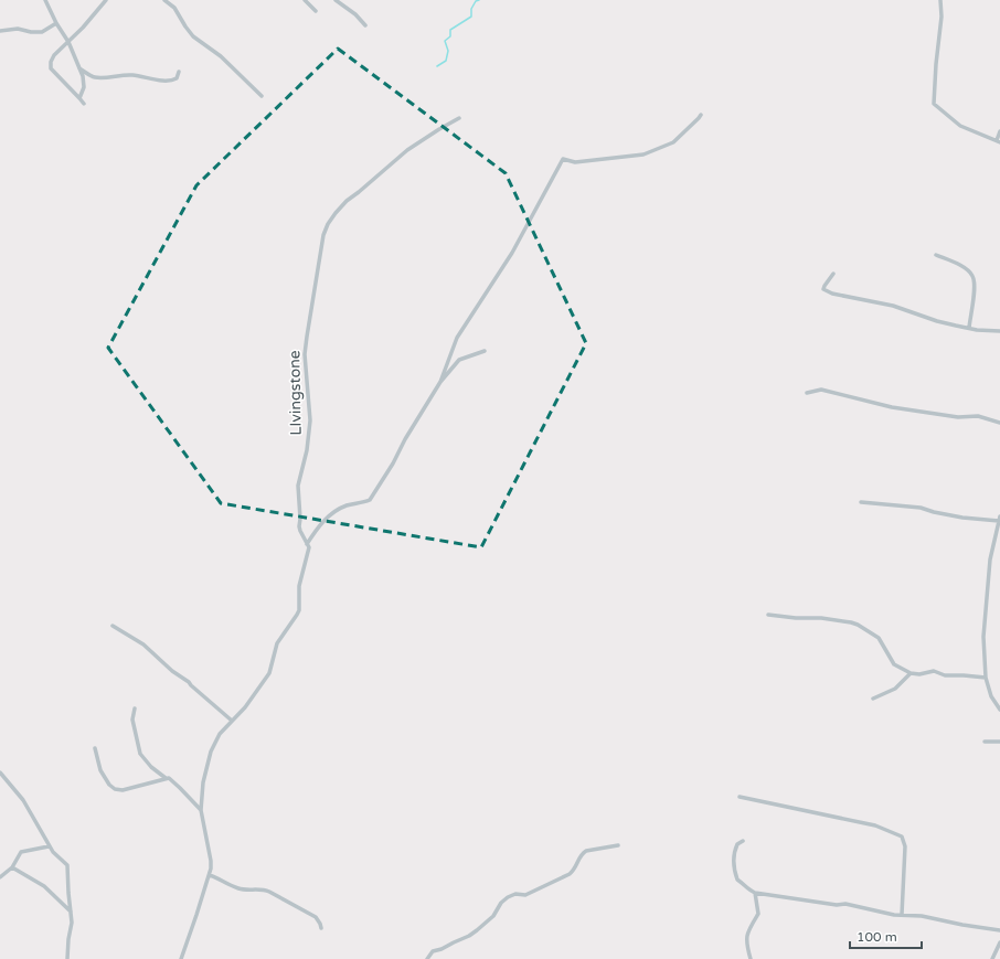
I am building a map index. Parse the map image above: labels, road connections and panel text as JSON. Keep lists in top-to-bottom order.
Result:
{
  "streets": {
    "street": ["LIvingstone"]
  },
  "scale_bar": "100 m"
}
